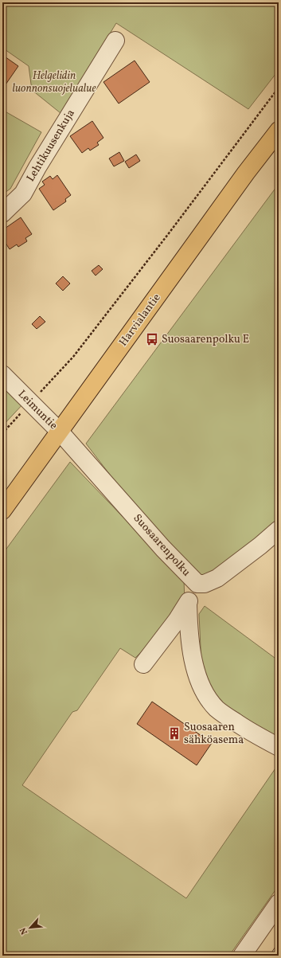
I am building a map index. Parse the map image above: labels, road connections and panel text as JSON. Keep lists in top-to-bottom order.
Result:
{
  "streets": {
    "highway": ["Harvialantie"],
    "street": ["Lehtikuusenkuja", "Leimuntie", "Suosaarenpolku"]
  },
  "crossings": [
    ["Harvialantie", "Leimuntie"],
    ["Harvialantie", "Suosaarenpolku"],
    ["Leimuntie", "Suosaarenpolku"]
  ],
  "parks": ["Helgelidin luonnonsuojelualue"],
  "places": {
    "bus stop": ["Suosaarenpolku E"],
    "building": ["Suosaaren sähköasema"]
  },
  "north": "bottom left"
}
